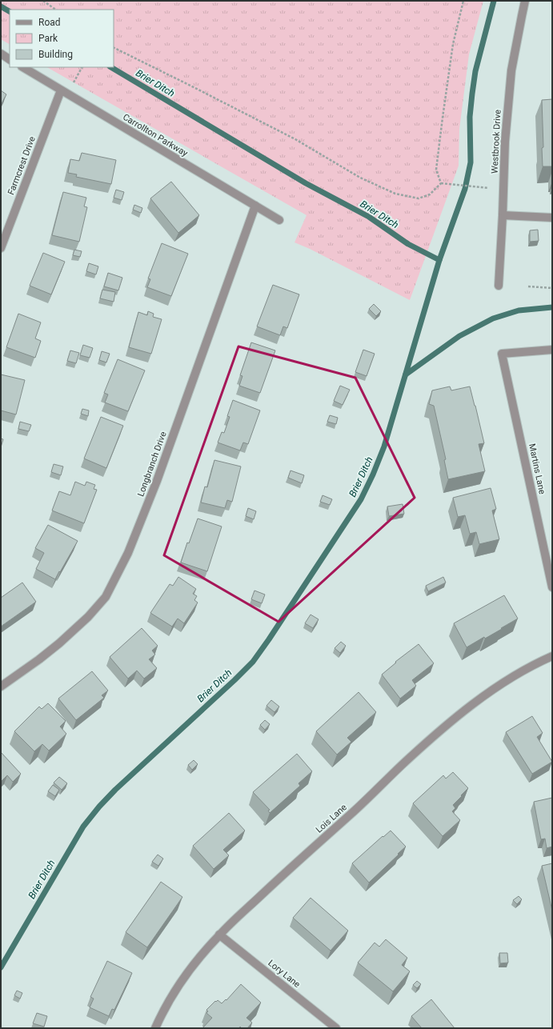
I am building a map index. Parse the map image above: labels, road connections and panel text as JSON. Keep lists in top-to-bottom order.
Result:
{
  "streets": {
    "street": [
      "Carrollton Parkway",
      "Westbrook Drive",
      "Farmcrest Drive",
      "Longbranch Drive",
      "Martins Lane",
      "Lois Lane",
      "Lory Lane"
    ]
  },
  "crossings": [
    ["Carrollton Parkway", "Farmcrest Drive"],
    ["Carrollton Parkway", "Longbranch Drive"],
    ["Lois Lane", "Lory Lane"]
  ],
  "water": ["Brier Ditch"],
  "legend": ["Road", "Park", "Building"]
}
